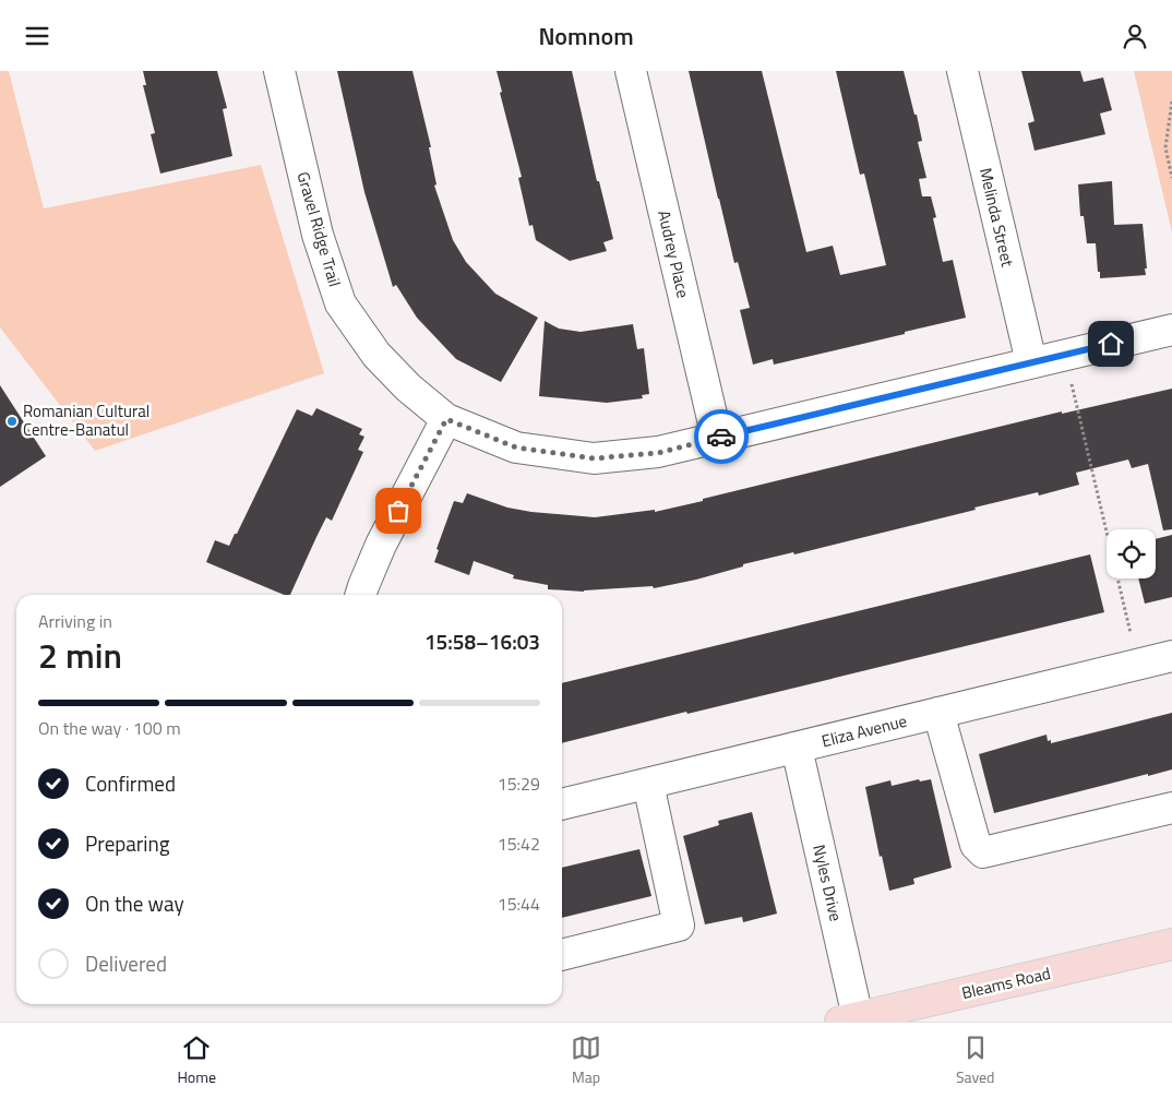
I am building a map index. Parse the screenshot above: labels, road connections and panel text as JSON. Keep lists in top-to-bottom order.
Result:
{
  "streets": {
    "main road": ["Bleams Road"],
    "street": [
      "Melinda Street",
      "Gravel Ridge Trail",
      "Audrey Place",
      "Eliza Avenue",
      "Nyles Drive"
    ]
  },
  "crossings": [
    ["Melinda Street", "Gravel Ridge Trail"],
    ["Gravel Ridge Trail", "Audrey Place"],
    ["Eliza Avenue", "Nyles Drive"],
    ["Nyles Drive", "Bleams Road"]
  ],
  "places": ["Romanian Cultural Centre-Banatul"],
  "page": {
    "header": "Nomnom",
    "heading": ["2 min", "Arriving in", "15:58–16:03"],
    "bar": "On the way · 100 m",
    "list": [
      ["Confirmed", "15:29"],
      ["Preparing", "15:42"],
      ["On the way", "15:44"],
      "Delivered"
    ],
    "tabs": ["Home", "Map", "Saved"]
  }
}
